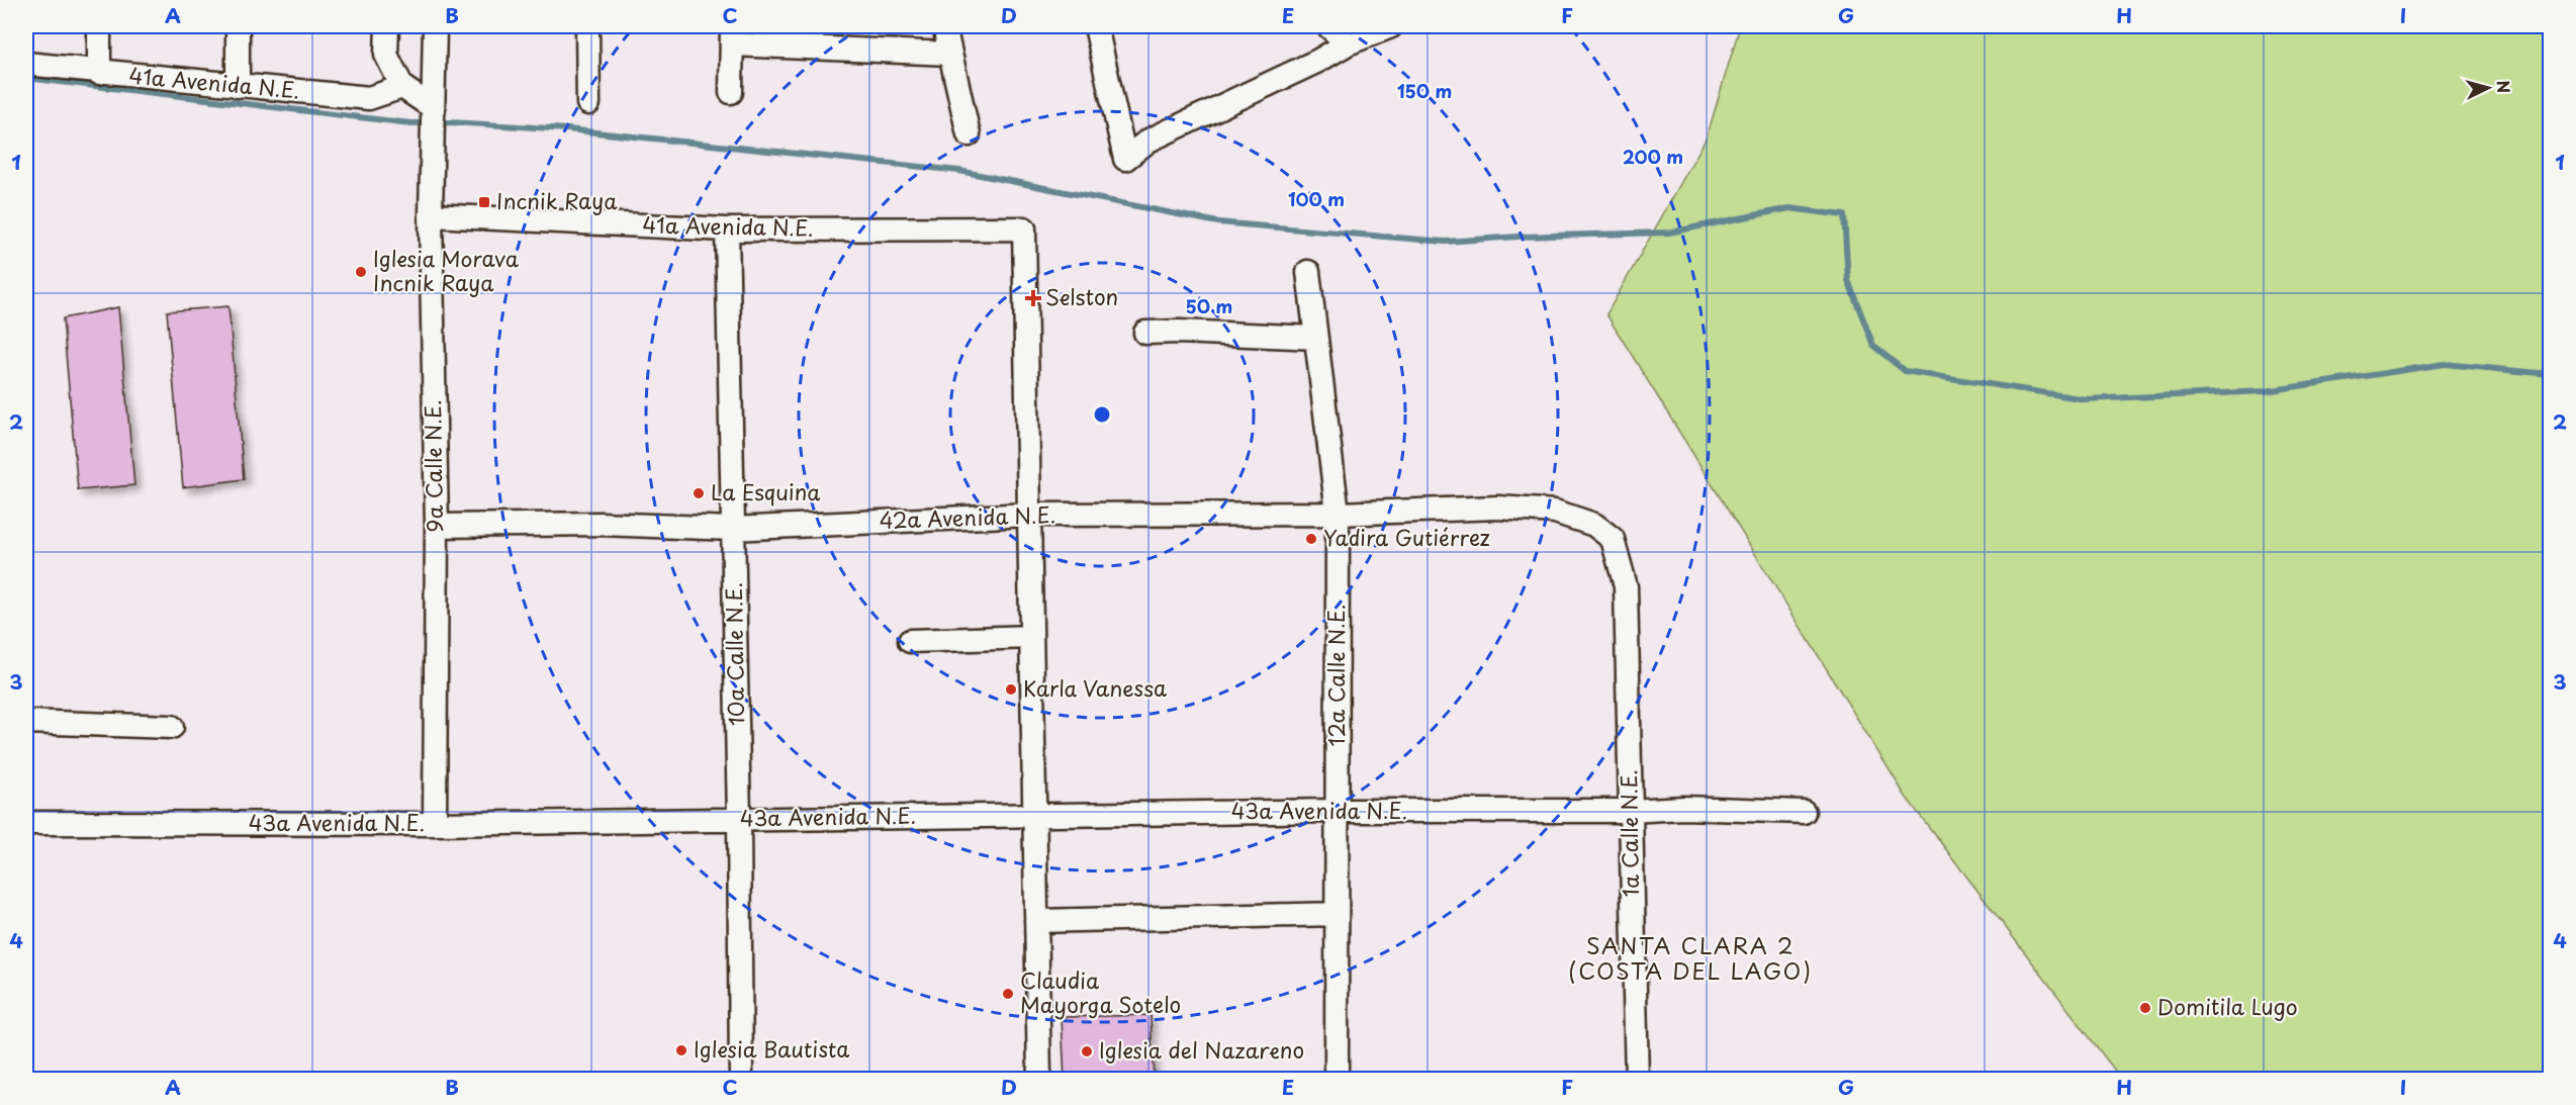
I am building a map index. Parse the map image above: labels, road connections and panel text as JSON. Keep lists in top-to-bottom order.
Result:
{
  "streets": {
    "street": [
      "41a Avenida N.E.",
      "9a Calle N.E.",
      "42a Avenida N.E.",
      "10a Calle N.E.",
      "12a Calle N.E.",
      "43a Avenida N.E.",
      "1a Calle N.E."
    ]
  },
  "crossings": [
    ["41a Avenida N.E.", "9a Calle N.E."],
    ["41a Avenida N.E.", "42a Avenida N.E."],
    ["41a Avenida N.E.", "10a Calle N.E."],
    ["9a Calle N.E.", "42a Avenida N.E."],
    ["9a Calle N.E.", "43a Avenida N.E."],
    ["42a Avenida N.E.", "10a Calle N.E."],
    ["42a Avenida N.E.", "12a Calle N.E."],
    ["42a Avenida N.E.", "1a Calle N.E."],
    ["10a Calle N.E.", "43a Avenida N.E."],
    ["12a Calle N.E.", "43a Avenida N.E."],
    ["43a Avenida N.E.", "1a Calle N.E."]
  ],
  "districts": ["SANTA CLARA 2 (COSTA DEL LAGO)"],
  "places": {
    "transit": ["Incnik Raya"],
    "other": [
      "Iglesia Morava Incnik Raya",
      "La Esquina",
      "Yadira Gutiérrez",
      "Karla Vanessa",
      "Claudia Mayorga Sotelo",
      "Domitila Lugo",
      "Iglesia Bautista",
      "Iglesia del Nazareno"
    ],
    "health": ["Selston"]
  },
  "north": "right",
  "grid": {
    "columns": [
      "A",
      "B",
      "C",
      "D",
      "E",
      "F",
      "G",
      "H",
      "I"
    ],
    "rows": [
      "1",
      "2",
      "3",
      "4"
    ]
  },
  "rings": [
    "150 m",
    "200 m",
    "100 m",
    "50 m"
  ]
}
